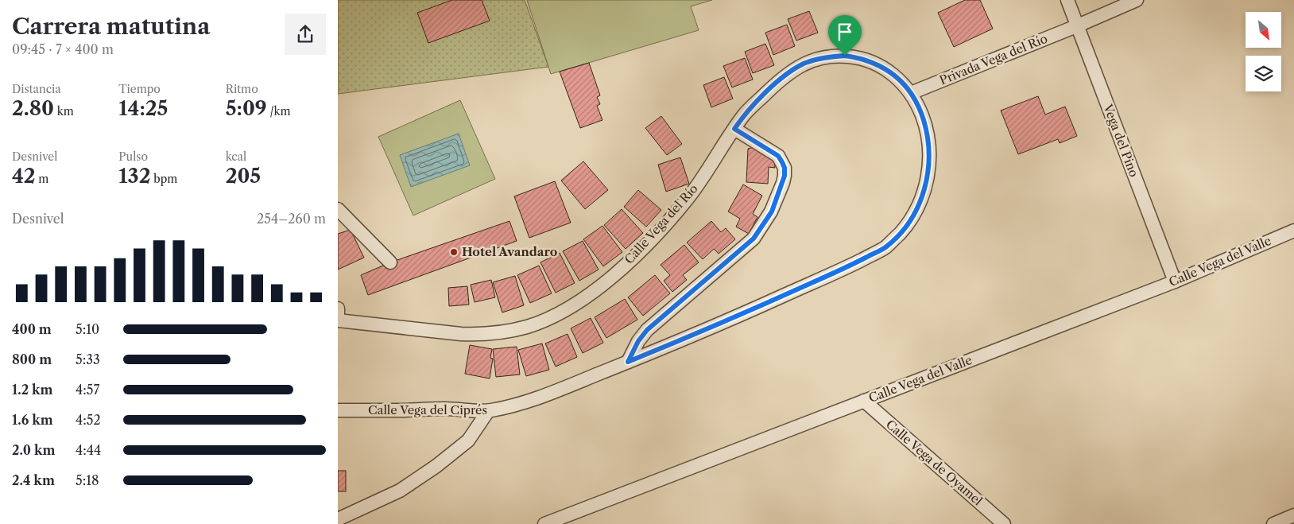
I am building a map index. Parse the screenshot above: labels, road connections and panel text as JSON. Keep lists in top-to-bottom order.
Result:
{
  "streets": {
    "street": [
      "Privada Vega del Río",
      "Vega del Pino",
      "Calle Vega del Río",
      "Calle Vega del Valle",
      "Calle Vega del Ciprés",
      "Calle Vega de Oyamel"
    ]
  },
  "crossings": [
    ["Privada Vega del Río", "Vega del Pino"],
    ["Privada Vega del Río", "Calle Vega del Río"],
    ["Privada Vega del Río", "Calle Vega del Ciprés"],
    ["Vega del Pino", "Calle Vega del Valle"],
    ["Calle Vega del Río", "Calle Vega del Ciprés"],
    ["Calle Vega del Valle", "Calle Vega de Oyamel"]
  ],
  "places": ["Hotel Avandaro"],
  "north": "bottom right",
  "page": {
    "heading": ["Carrera matutina", "09:45 · 7 × 400 m"],
    "stats": [
      ["Distancia", "2.80 km"],
      ["Tiempo", "14:25"],
      ["Ritmo", "5:09 /km"],
      ["Desnivel", "42 m"],
      ["Pulso", "132 bpm"],
      ["kcal", "205"]
    ],
    "chart": ["Desnivel", "254–260 m"],
    "list": [
      {
        "name": "400 m",
        "note": "5:10"
      },
      {
        "name": "800 m",
        "note": "5:33"
      },
      {
        "name": "1.2 km",
        "note": "4:57"
      },
      {
        "name": "1.6 km",
        "note": "4:52"
      },
      {
        "name": "2.0 km",
        "note": "4:44"
      },
      {
        "name": "2.4 km",
        "note": "5:18"
      }
    ]
  }
}
